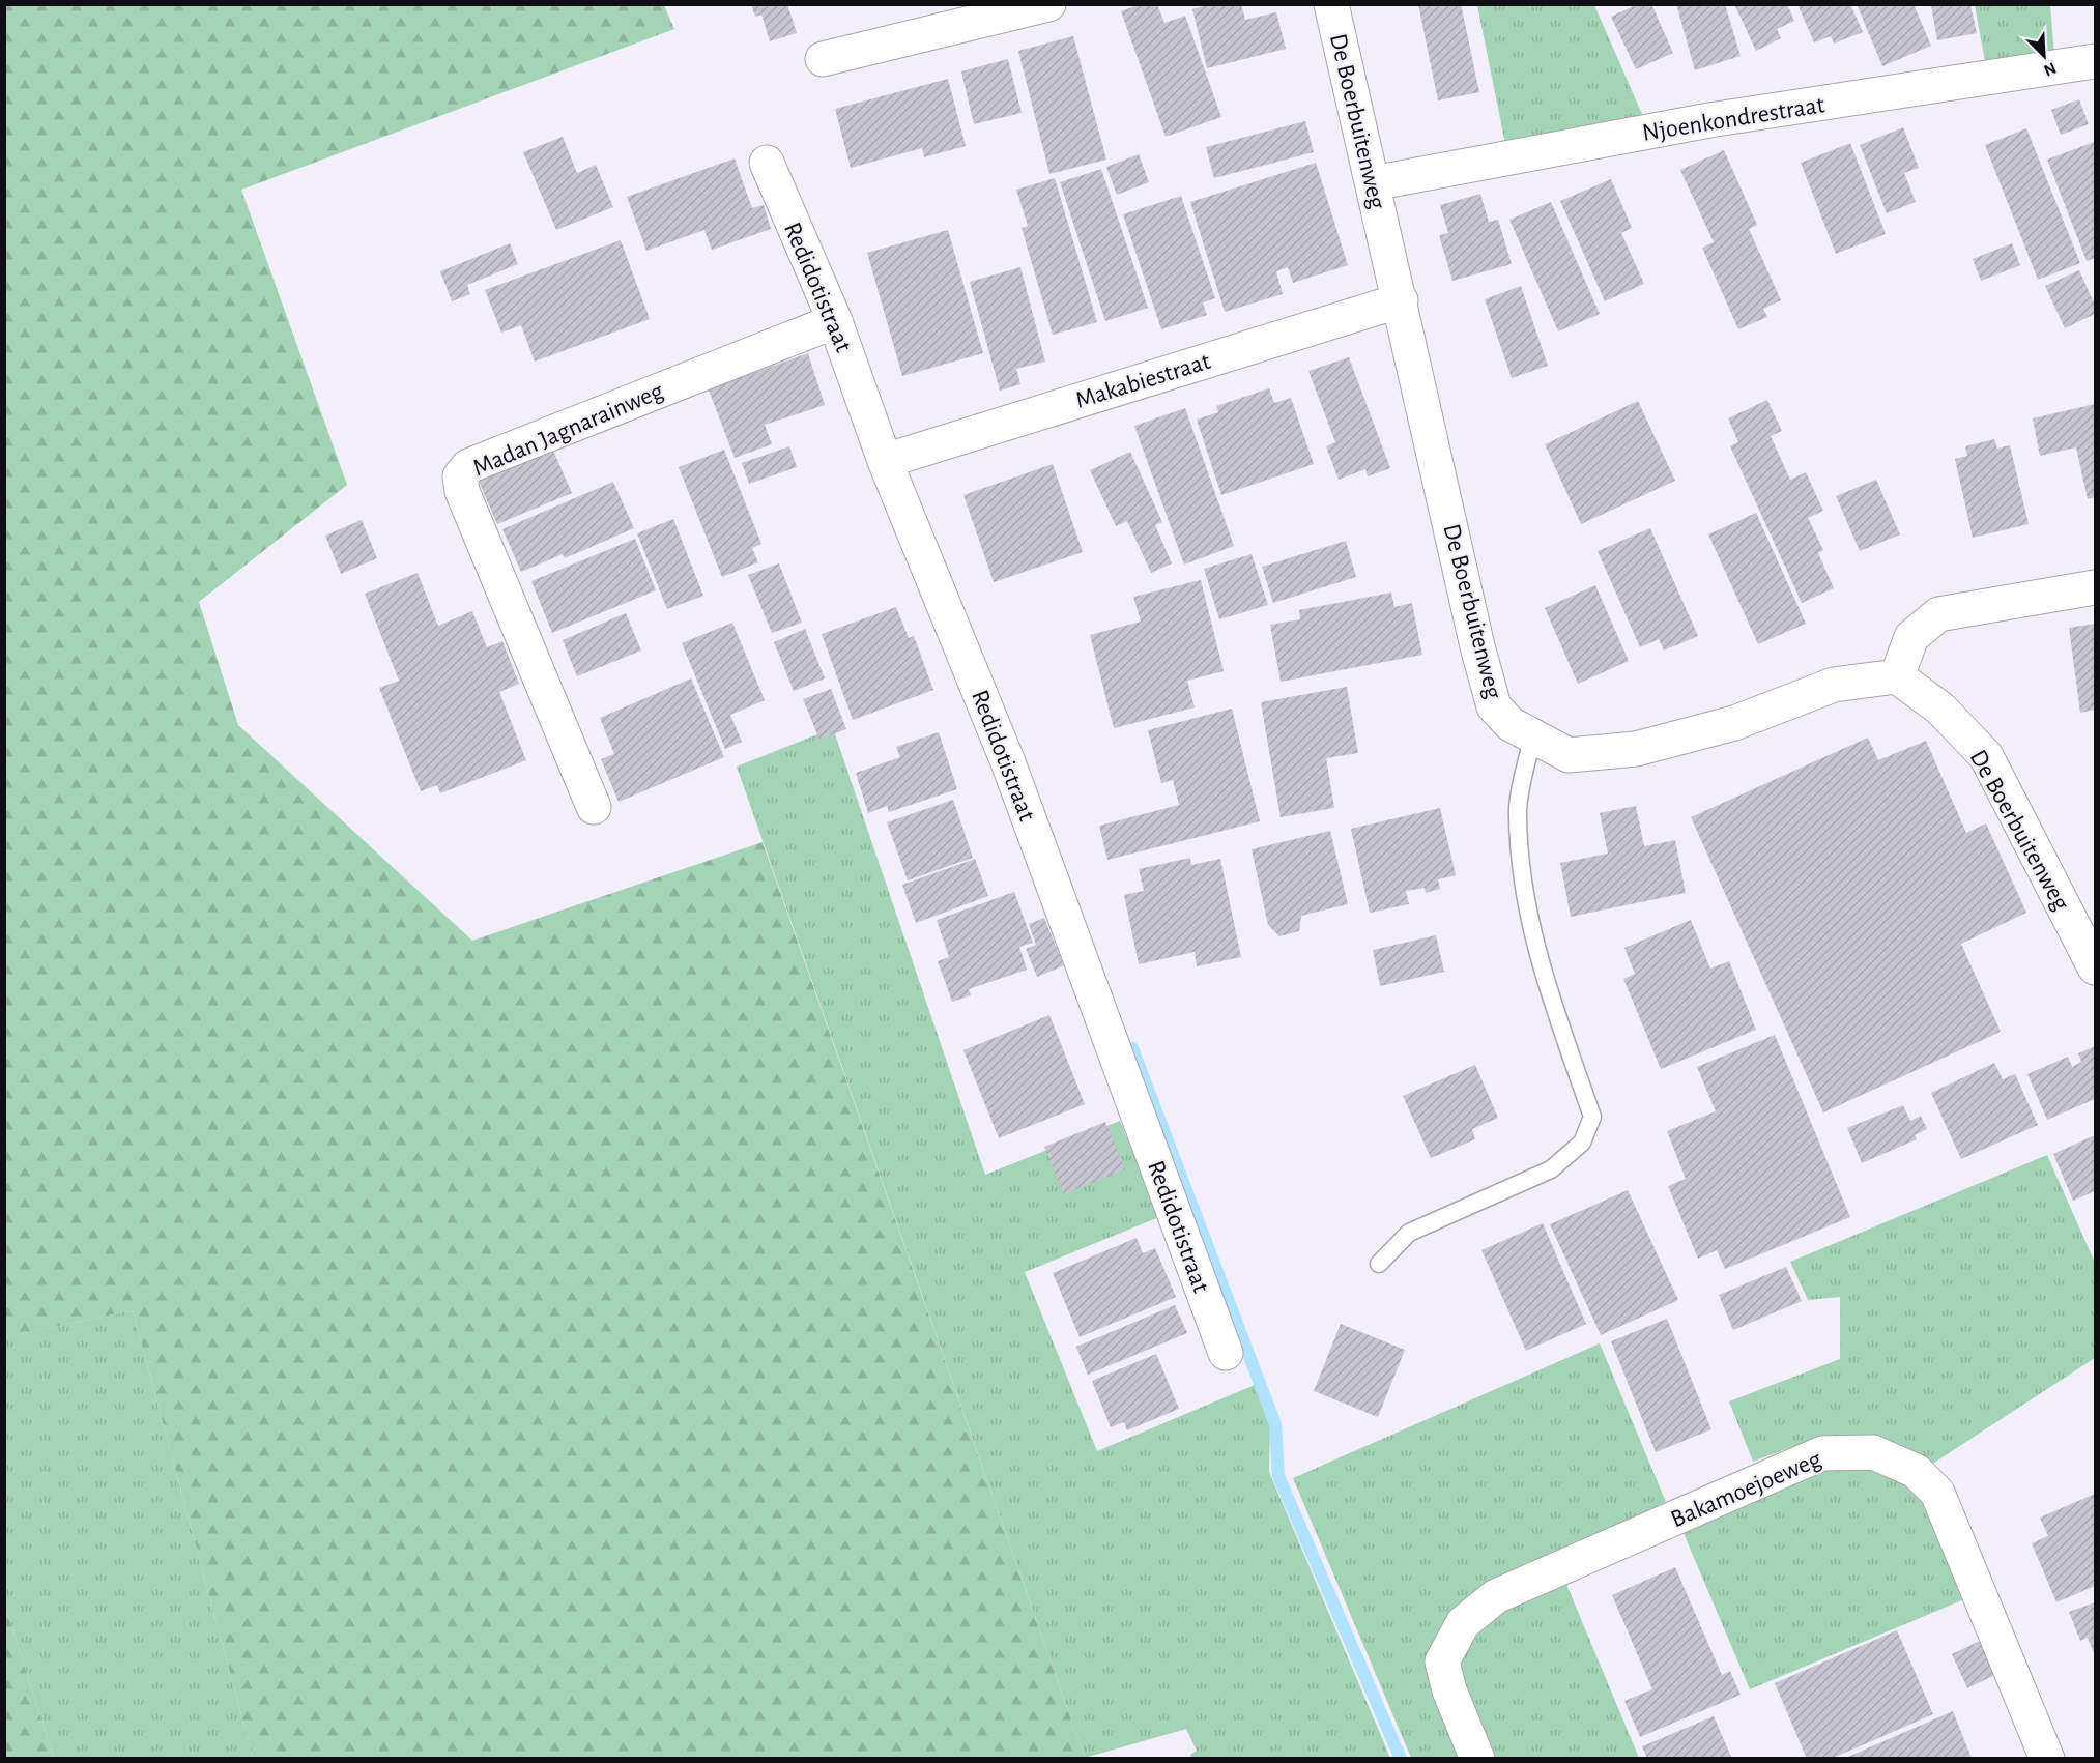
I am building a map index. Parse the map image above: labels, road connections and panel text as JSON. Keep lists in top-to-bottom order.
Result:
{
  "streets": {
    "street": [
      "Njoenkondrestraat",
      "De Boerbuitenweg",
      "Redidotistraat",
      "Makabiestraat",
      "Madan Jagnarainweg",
      "Bakamoejoeweg"
    ]
  },
  "crossings": [
    ["Njoenkondrestraat", "De Boerbuitenweg"],
    ["De Boerbuitenweg", "Makabiestraat"],
    ["Redidotistraat", "Makabiestraat"],
    ["Redidotistraat", "Madan Jagnarainweg"]
  ],
  "north": "bottom right"
}
